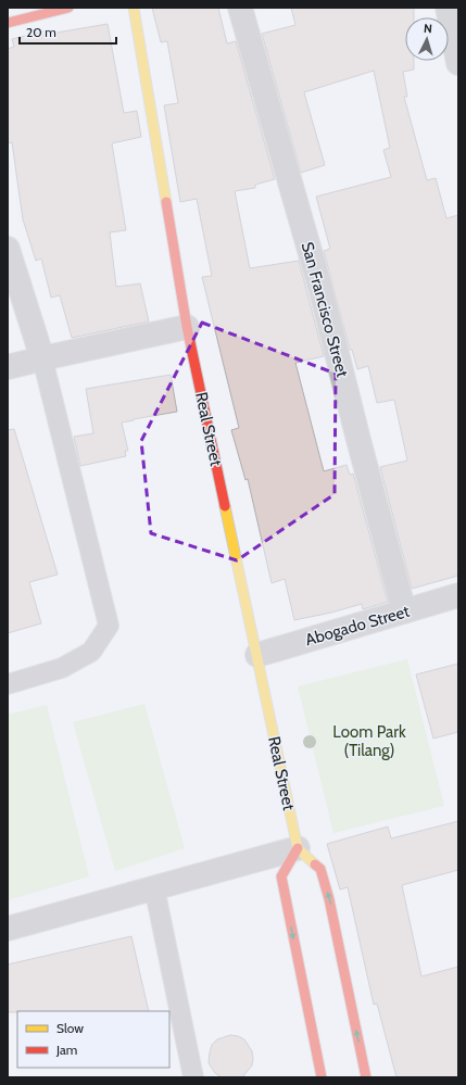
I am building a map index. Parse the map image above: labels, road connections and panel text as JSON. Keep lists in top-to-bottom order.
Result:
{
  "streets": {
    "main road": ["Real Street"],
    "street": ["San Francisco Street", "Abogado Street"]
  },
  "crossings": [
    ["San Francisco Street", "Abogado Street"],
    ["Real Street", "Abogado Street"]
  ],
  "parks": ["Loom Park (Tilang)"],
  "legend": ["Slow", "Jam"],
  "scale_bar": "20 m",
  "north": "top"
}
